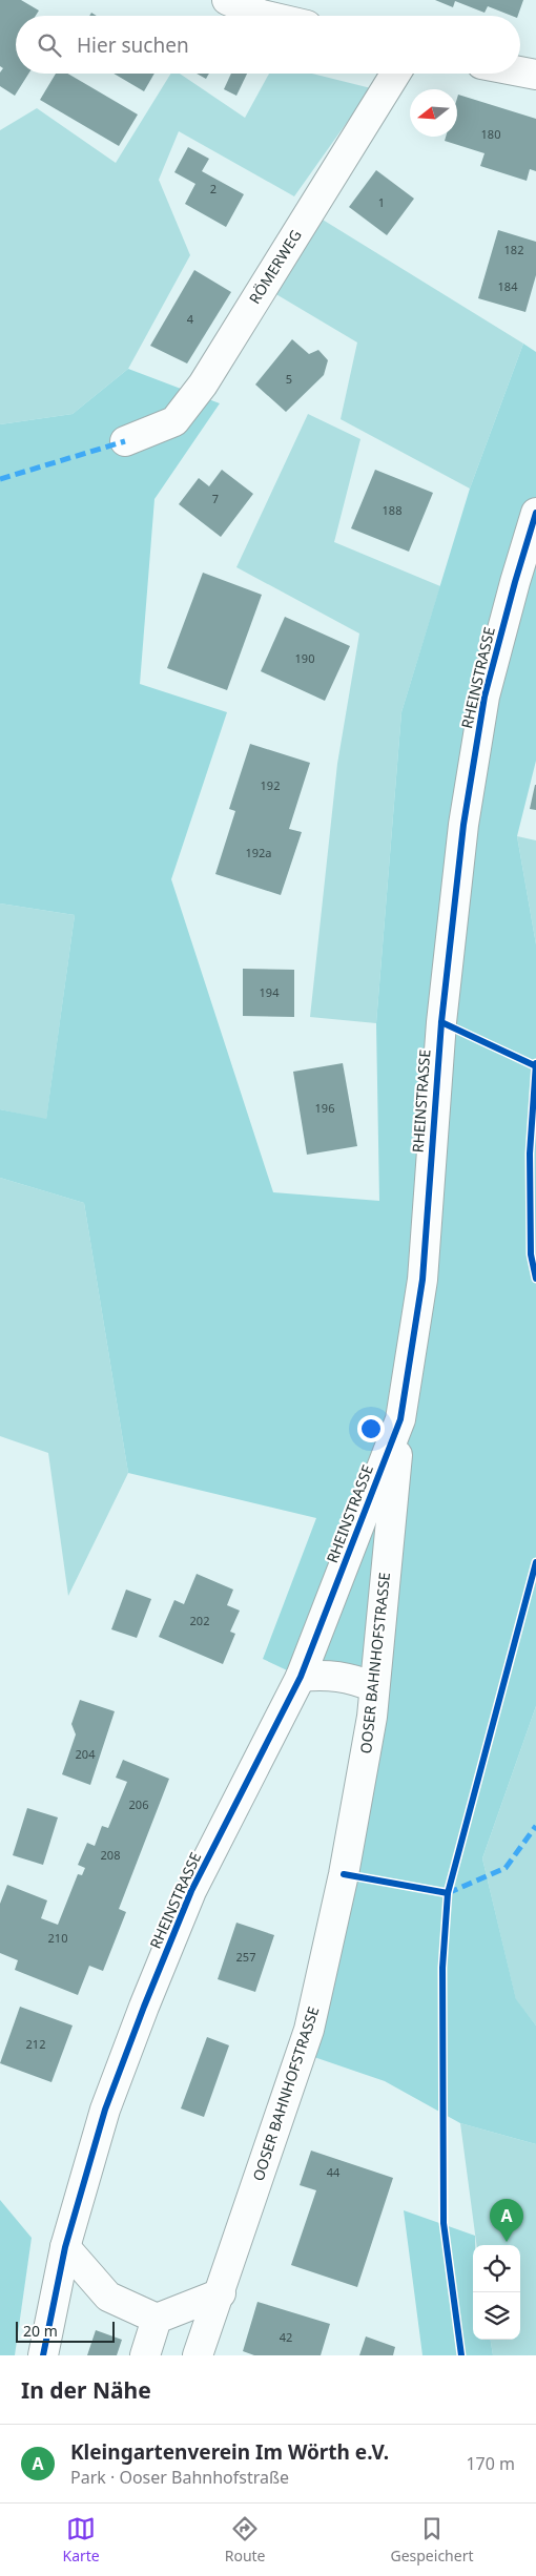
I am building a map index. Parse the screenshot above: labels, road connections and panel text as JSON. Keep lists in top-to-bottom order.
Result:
{
  "streets": {
    "street": ["RÖMERWEG", "RHEINSTRASSE", "OOSER BAHNHOFSTRASSE"]
  },
  "crossings": [
    ["RHEINSTRASSE", "OOSER BAHNHOFSTRASSE"]
  ],
  "house_numbers": [
    "180",
    "2",
    "1",
    "182",
    "184",
    "4",
    "5",
    "7",
    "188",
    "190",
    "192",
    "192a",
    "194",
    "196",
    "202",
    "204",
    "206",
    "208",
    "210",
    "257",
    "212",
    "44",
    "42"
  ],
  "scale_bar": "20 m",
  "north": "left",
  "page": {
    "search": "Hier suchen",
    "pins": "A",
    "scale": "20 m",
    "heading": "In der Nähe",
    "list": [
      {
        "mark": "A",
        "name": "Kleingartenverein Im Wörth e.V.",
        "note": "Park · Ooser Bahnhofstraße",
        "value": "170 m"
      }
    ],
    "nav": ["Karte", "Route", "Gespeichert"]
  }
}
